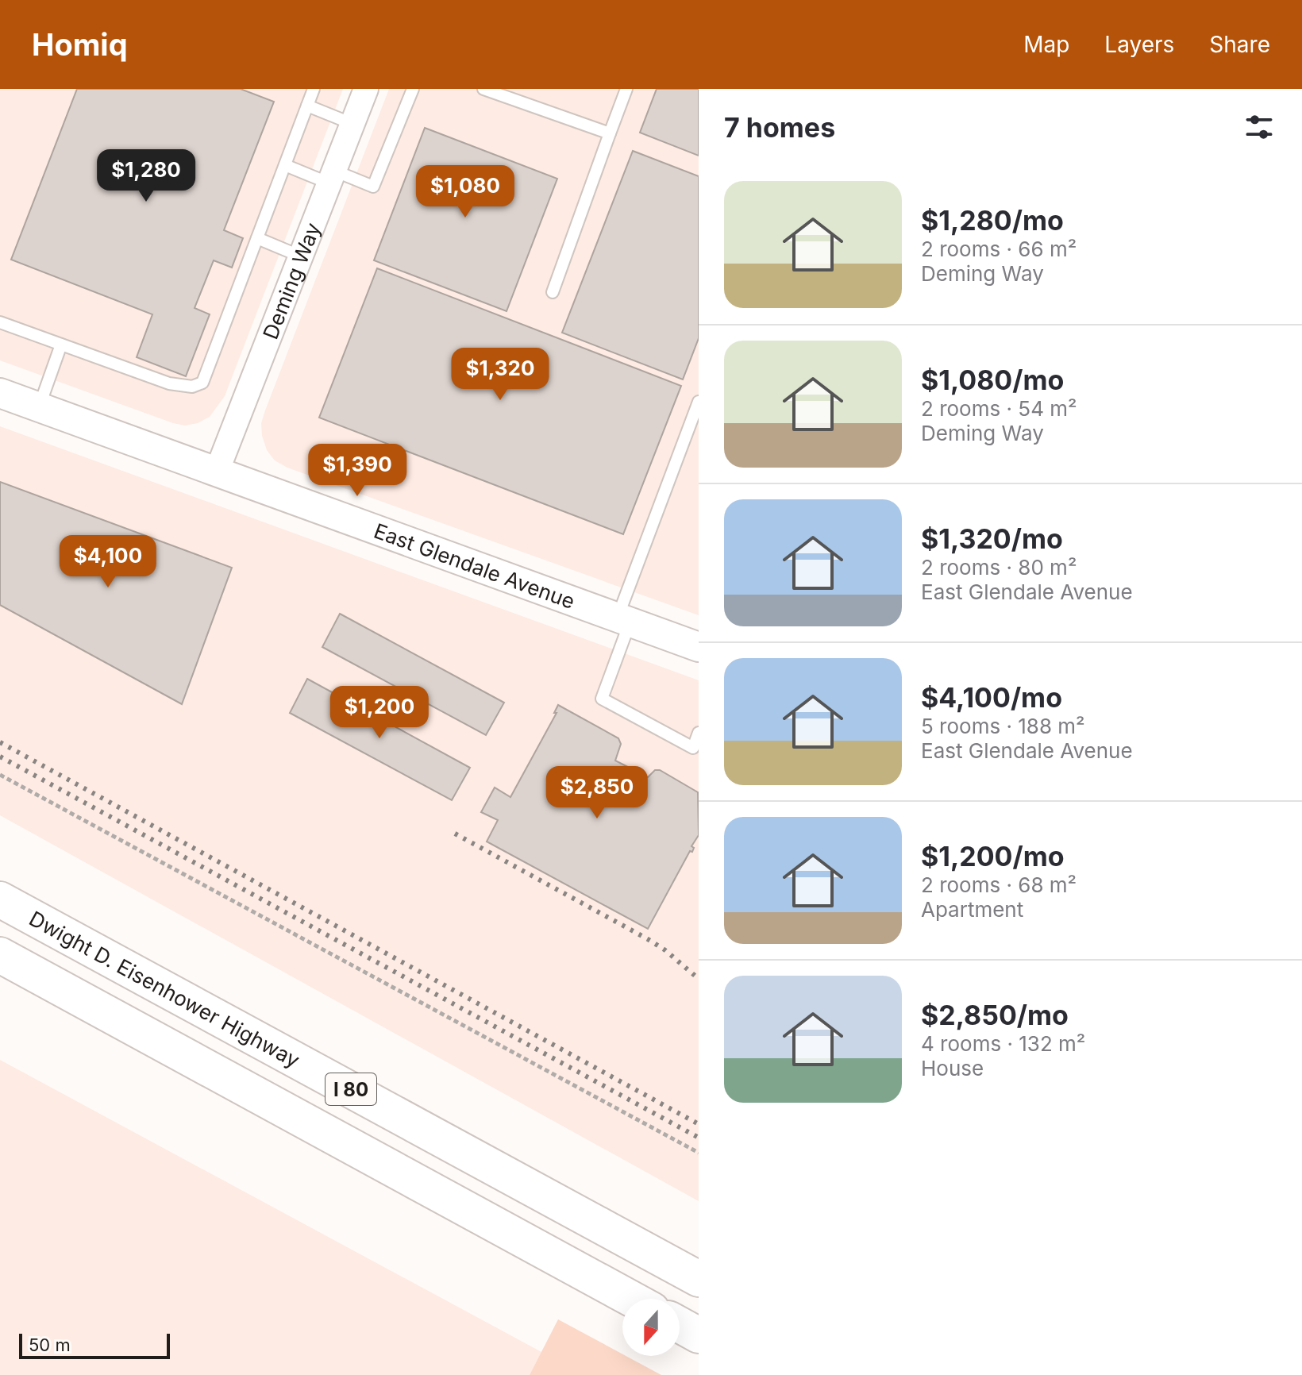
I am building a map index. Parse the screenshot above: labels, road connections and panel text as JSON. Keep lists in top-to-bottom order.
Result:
{
  "streets": {
    "highway": ["Dwight D. Eisenhower Highway", "I 80"],
    "street": ["Deming Way", "East Glendale Avenue"]
  },
  "crossings": [
    ["Deming Way", "East Glendale Avenue"]
  ],
  "scale_bar": "50 m",
  "north": "bottom",
  "page": {
    "header": "Homiq",
    "nav": ["Map", "Layers", "Share"],
    "heading": "7 homes",
    "price": [
      "$1,280",
      "$1,080",
      "$1,320",
      "$1,390",
      "$4,100",
      "$1,200",
      "$2,850"
    ],
    "list": [
      {
        "name": "$1,280/mo",
        "note": "2 rooms · 66 m² · Deming Way"
      },
      {
        "name": "$1,080/mo",
        "note": "2 rooms · 54 m² · Deming Way"
      },
      {
        "name": "$1,320/mo",
        "note": "2 rooms · 80 m² · East Glendale Avenue"
      },
      {
        "name": "$4,100/mo",
        "note": "5 rooms · 188 m² · East Glendale Avenue"
      },
      {
        "name": "$1,200/mo",
        "note": "2 rooms · 68 m² · Apartment"
      },
      {
        "name": "$2,850/mo",
        "note": "4 rooms · 132 m² · House"
      }
    ],
    "scale": "50 m"
  }
}
